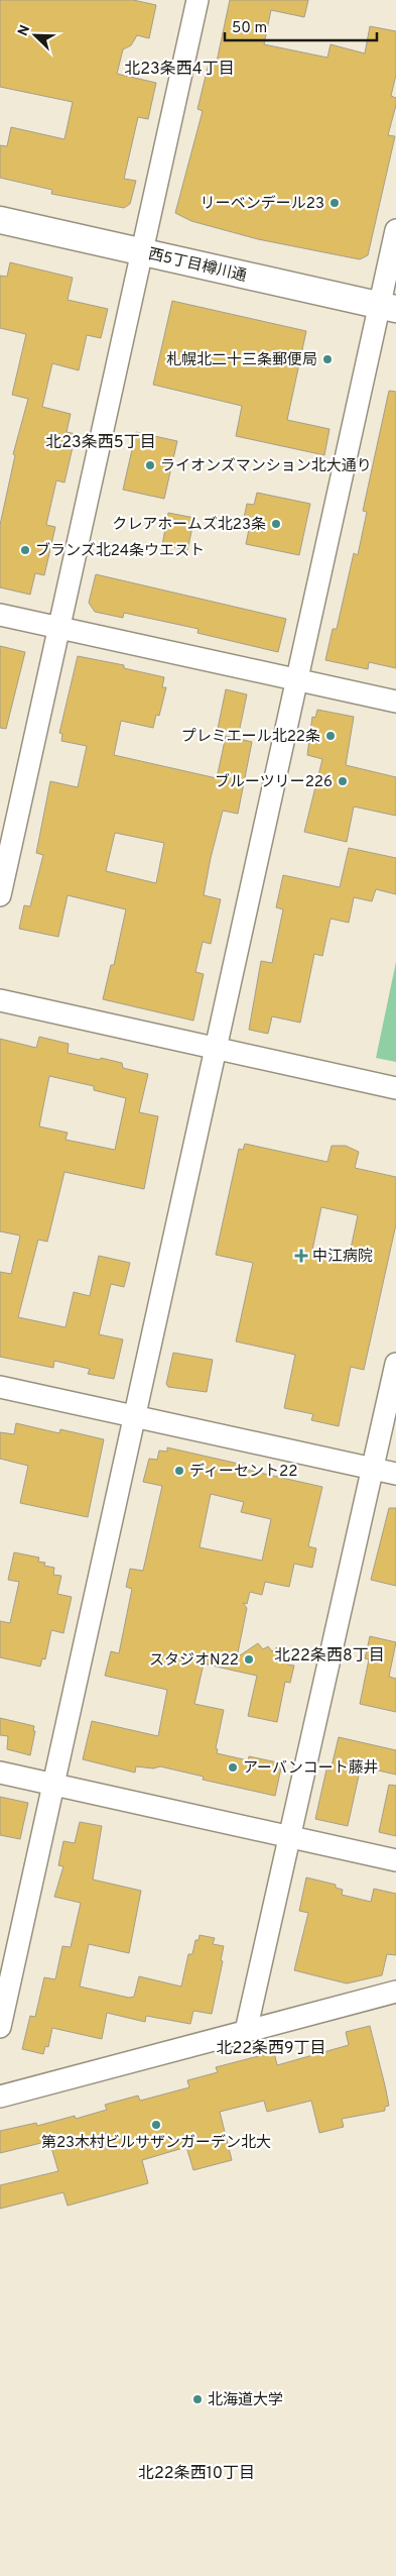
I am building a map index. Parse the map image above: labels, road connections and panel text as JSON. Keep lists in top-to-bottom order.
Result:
{
  "streets": {
    "street": ["西5丁目樽川通"]
  },
  "districts": [
    "北23条西4丁目",
    "北23条西5丁目",
    "北22条西8丁目",
    "北22条西9丁目",
    "北22条西10丁目"
  ],
  "places": {
    "other": [
      "リーベンデール23",
      "札幌北二十三条郵便局",
      "ライオンズマンション北大通り",
      "クレアホームズ北23条",
      "ブランズ北24条ウエスト",
      "プレミエール北22条",
      "ブルーツリー226",
      "ディーセント22",
      "スタジオN22",
      "アーバンコート藤井",
      "第23木村ビルサザンガーデン北大",
      "北海道大学"
    ],
    "health": ["中江病院"]
  },
  "scale_bar": "50 m",
  "north": "top left"
}
